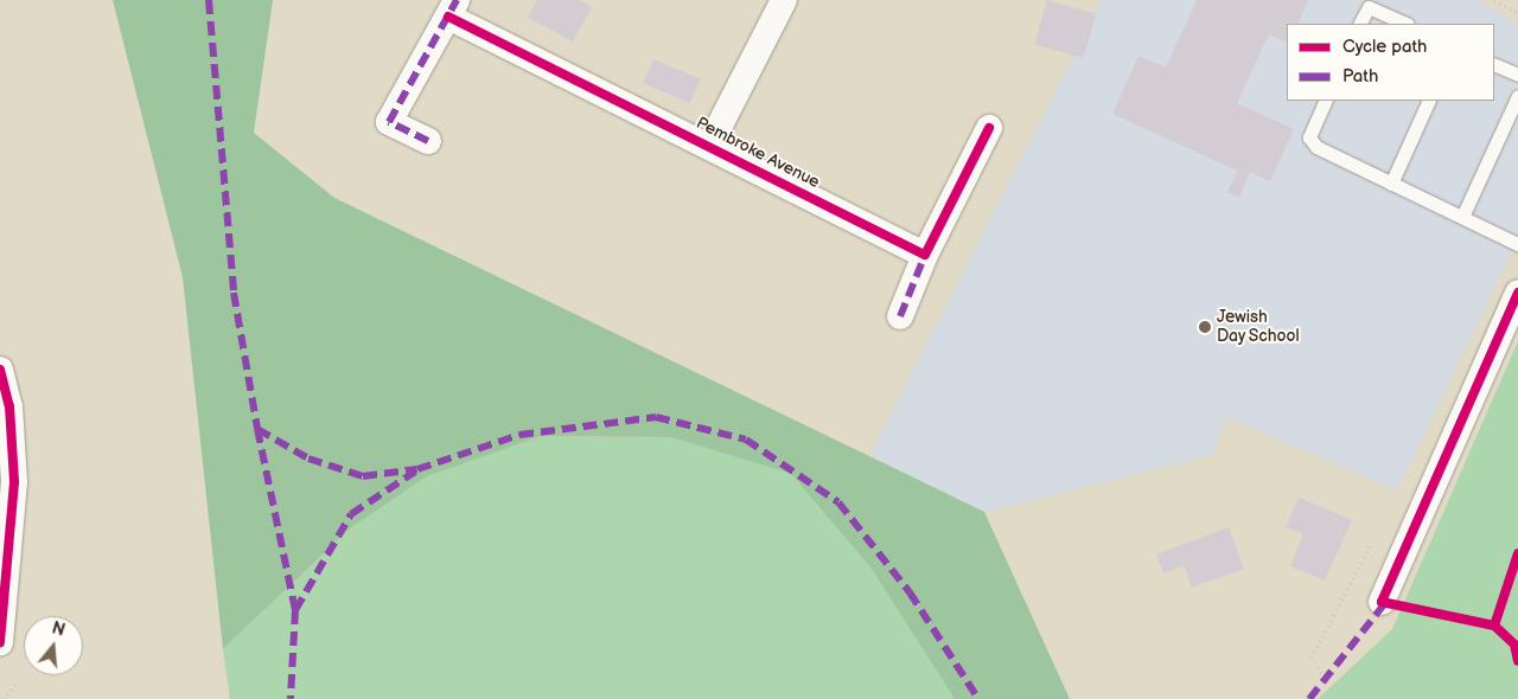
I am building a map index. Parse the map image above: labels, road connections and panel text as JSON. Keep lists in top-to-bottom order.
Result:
{
  "streets": {
    "street": ["Pembroke Avenue"]
  },
  "places": ["Jewish Day School"],
  "legend": ["Cycle path", "Path"],
  "north": "top"
}
